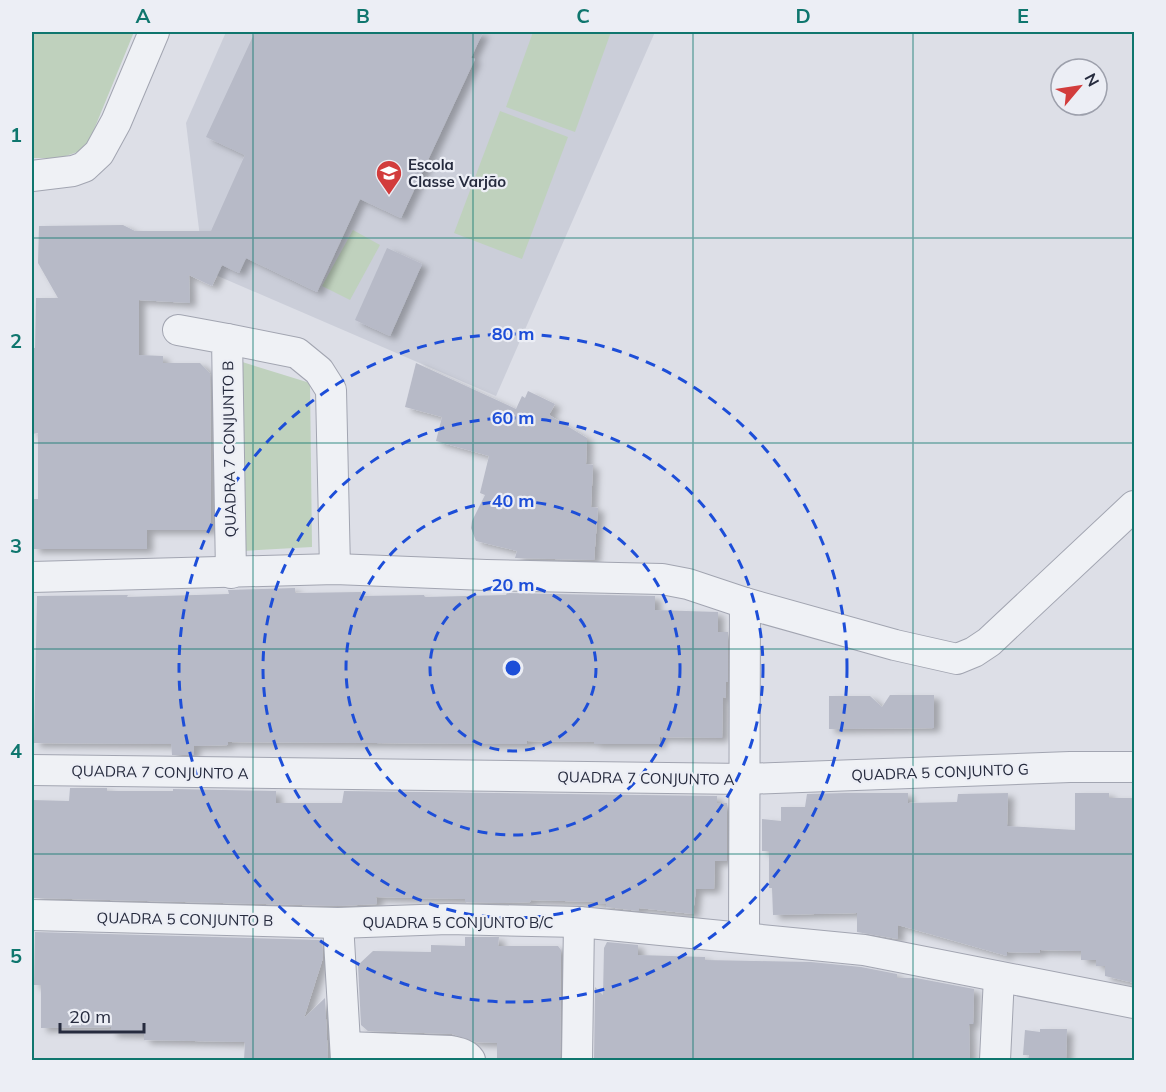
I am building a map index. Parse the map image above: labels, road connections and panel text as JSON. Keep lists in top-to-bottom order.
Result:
{
  "streets": {
    "street": [
      "QUADRA 7 CONJUNTO B",
      "QUADRA 7 CONJUNTO A",
      "QUADRA 5 CONJUNTO G",
      "QUADRA 5 CONJUNTO B",
      "QUADRA 5 CONJUNTO B/C"
    ]
  },
  "crossings": [
    ["QUADRA 7 CONJUNTO A", "QUADRA 5 CONJUNTO G"],
    ["QUADRA 5 CONJUNTO B", "QUADRA 5 CONJUNTO B/C"]
  ],
  "places": {
    "school or university": ["Escola Classe Varjão"]
  },
  "scale_bar": "20 m",
  "north": "top right",
  "grid": {
    "columns": [
      "A",
      "B",
      "C",
      "D",
      "E"
    ],
    "rows": [
      "1",
      "2",
      "3",
      "4",
      "5"
    ]
  },
  "rings": [
    "80 m",
    "60 m",
    "40 m",
    "20 m"
  ]
}
